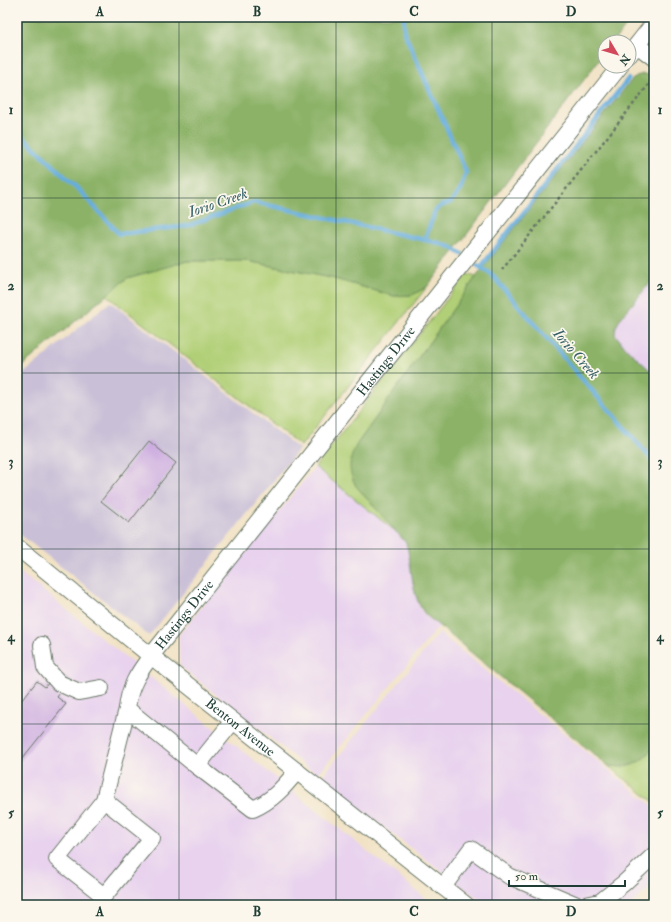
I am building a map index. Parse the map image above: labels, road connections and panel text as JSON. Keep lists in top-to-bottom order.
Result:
{
  "streets": {
    "street": ["Hastings Drive", "Benton Avenue"]
  },
  "crossings": [
    ["Hastings Drive", "Benton Avenue"]
  ],
  "water": ["Iorio Creek"],
  "scale_bar": "50 m",
  "north": "bottom right",
  "grid": {
    "columns": [
      "A",
      "B",
      "C",
      "D"
    ],
    "rows": [
      "1",
      "2",
      "3",
      "4",
      "5"
    ]
  }
}
